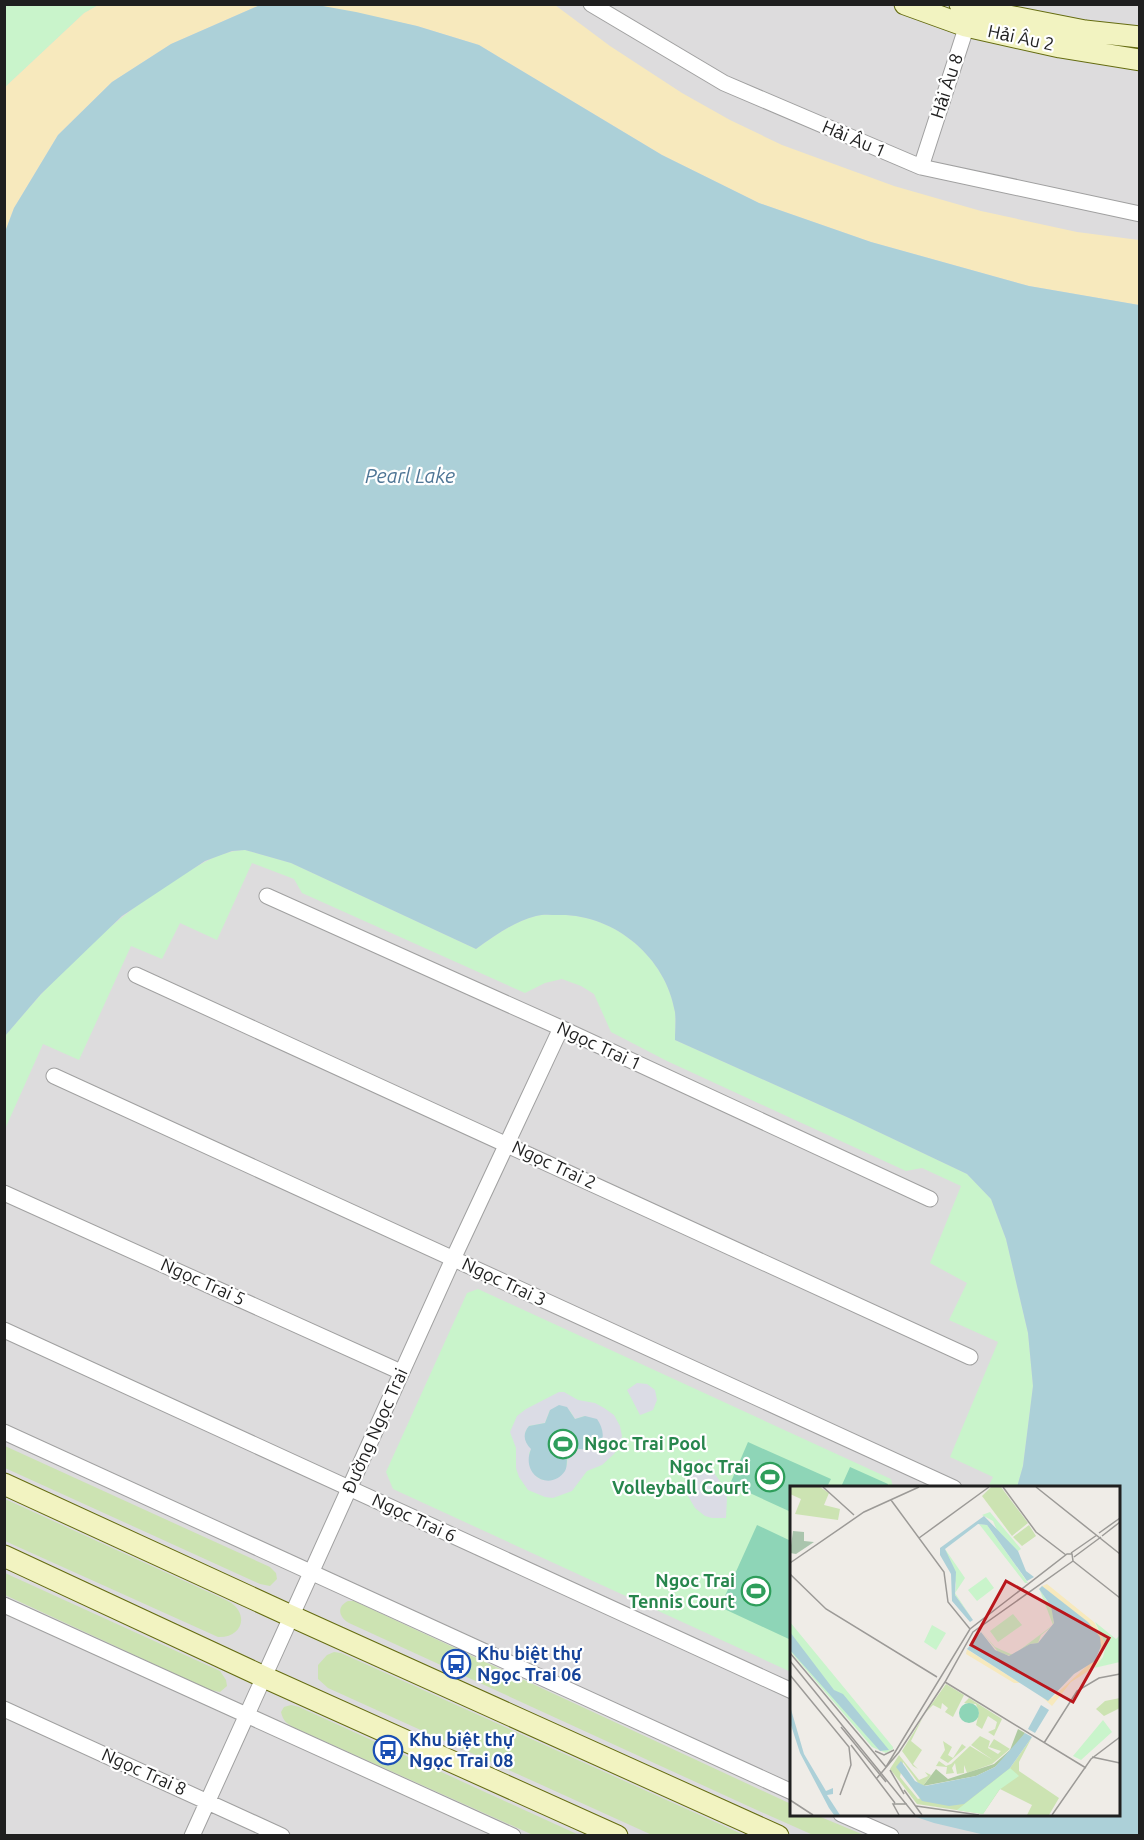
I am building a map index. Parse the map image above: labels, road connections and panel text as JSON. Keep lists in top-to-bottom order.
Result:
{
  "streets": {
    "main road": ["Hải Âu 2"],
    "street": [
      "Hải Âu 8",
      "Hải Âu 1",
      "Ngọc Trai 1",
      "Ngọc Trai 2",
      "Ngọc Trai 5",
      "Ngọc Trai 3",
      "Đường Ngọc Trai",
      "Ngọc Trai 6",
      "Ngọc Trai 8"
    ]
  },
  "crossings": [
    ["Hải Âu 2", "Hải Âu 8"],
    ["Hải Âu 8", "Hải Âu 1"],
    ["Ngọc Trai 1", "Đường Ngọc Trai"],
    ["Ngọc Trai 2", "Đường Ngọc Trai"],
    ["Ngọc Trai 5", "Đường Ngọc Trai"],
    ["Ngọc Trai 3", "Đường Ngọc Trai"],
    ["Đường Ngọc Trai", "Ngọc Trai 6"],
    ["Đường Ngọc Trai", "Ngọc Trai 8"]
  ],
  "water": ["Pearl Lake"],
  "places": {
    "sports": ["Ngoc Trai Pool", "Ngoc Trai Volleyball Court", "Ngoc Trai Tennis Court"],
    "bus stop": ["Khu biệt thự Ngọc Trai 06", "Khu biệt thự Ngọc Trai 08"]
  }
}
